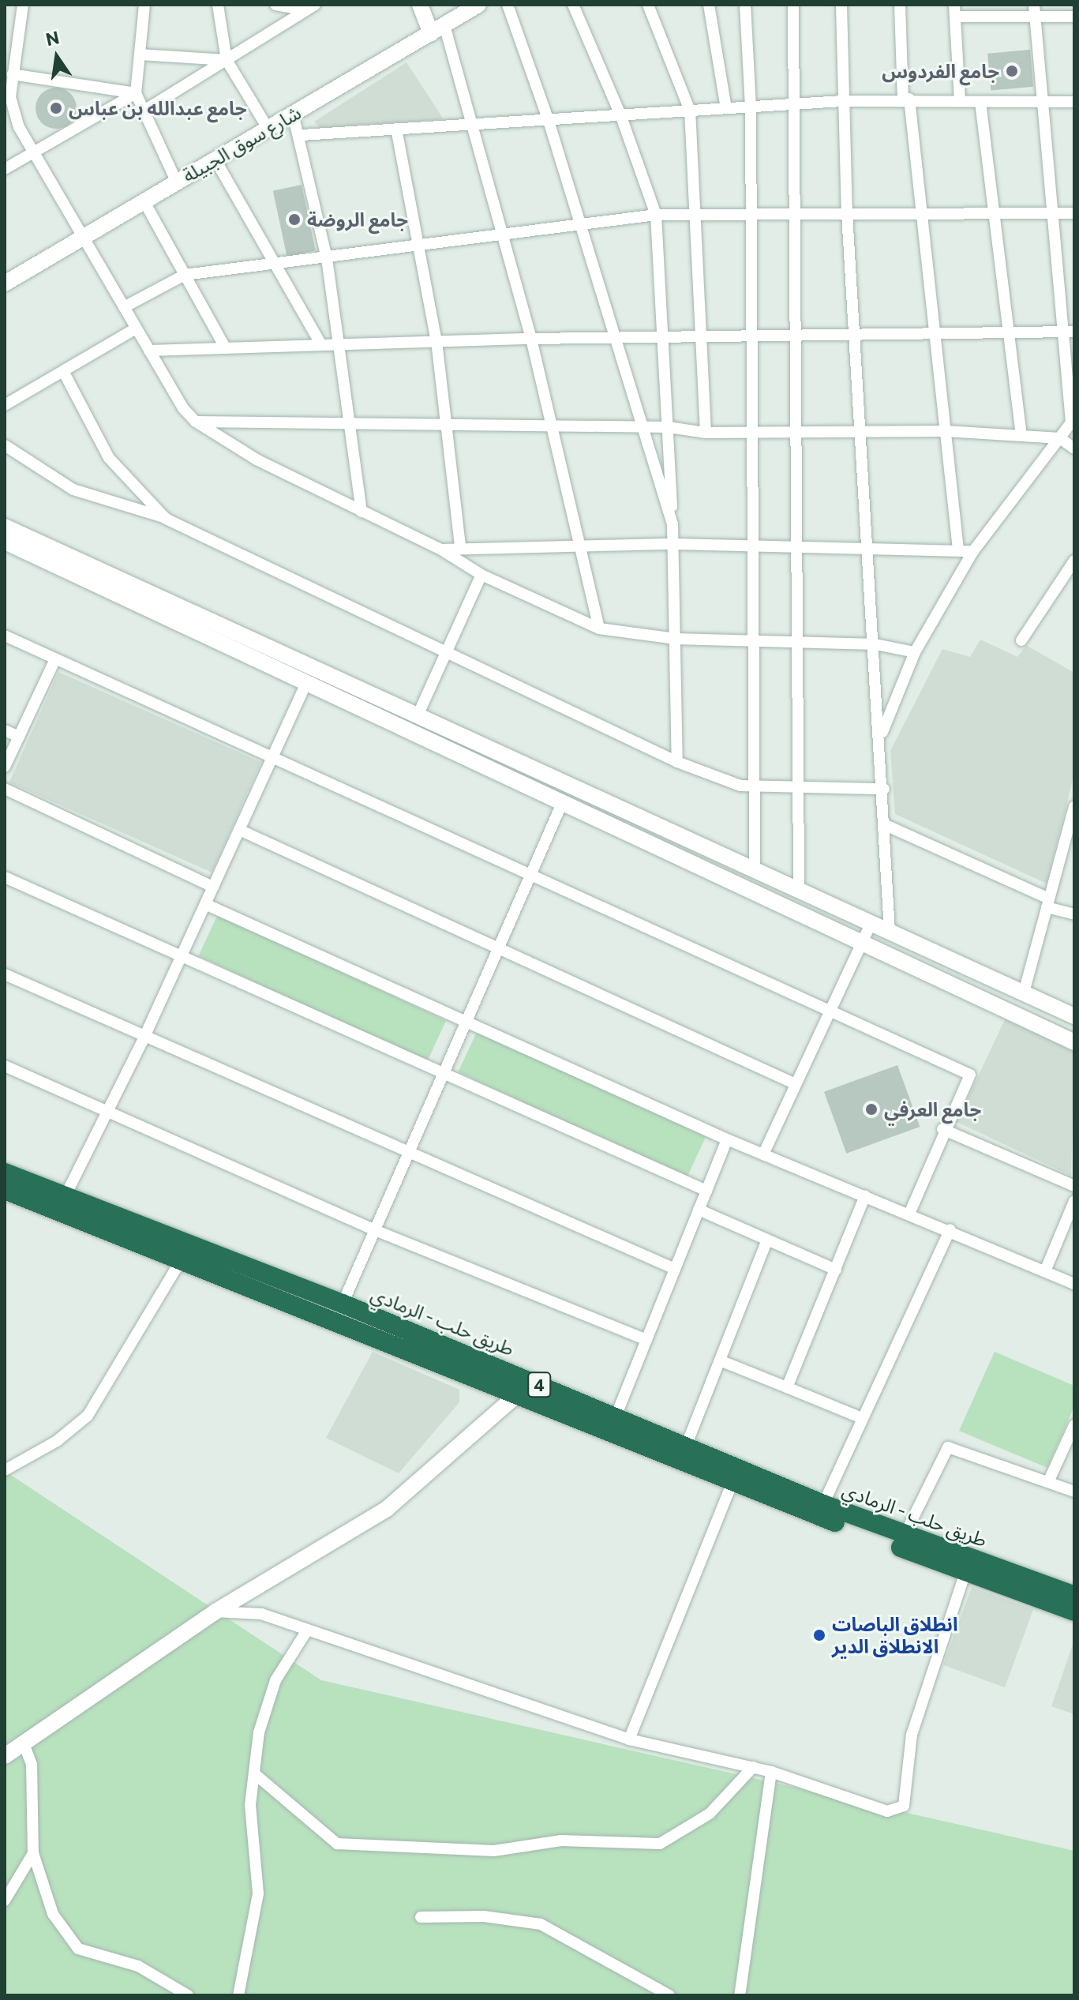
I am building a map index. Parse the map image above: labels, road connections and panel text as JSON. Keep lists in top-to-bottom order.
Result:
{
  "streets": {
    "highway": ["طريق حلب - الرمادي", "4"],
    "street": ["شارع سوق الجبيلة"]
  },
  "places": [
    "جامع الفردوس",
    "جامع عبدالله بن عباس",
    "جامع الروضة",
    "جامع العرفي",
    "انطلاق الباصات الانطلاق الدير"
  ],
  "north": "top"
}
